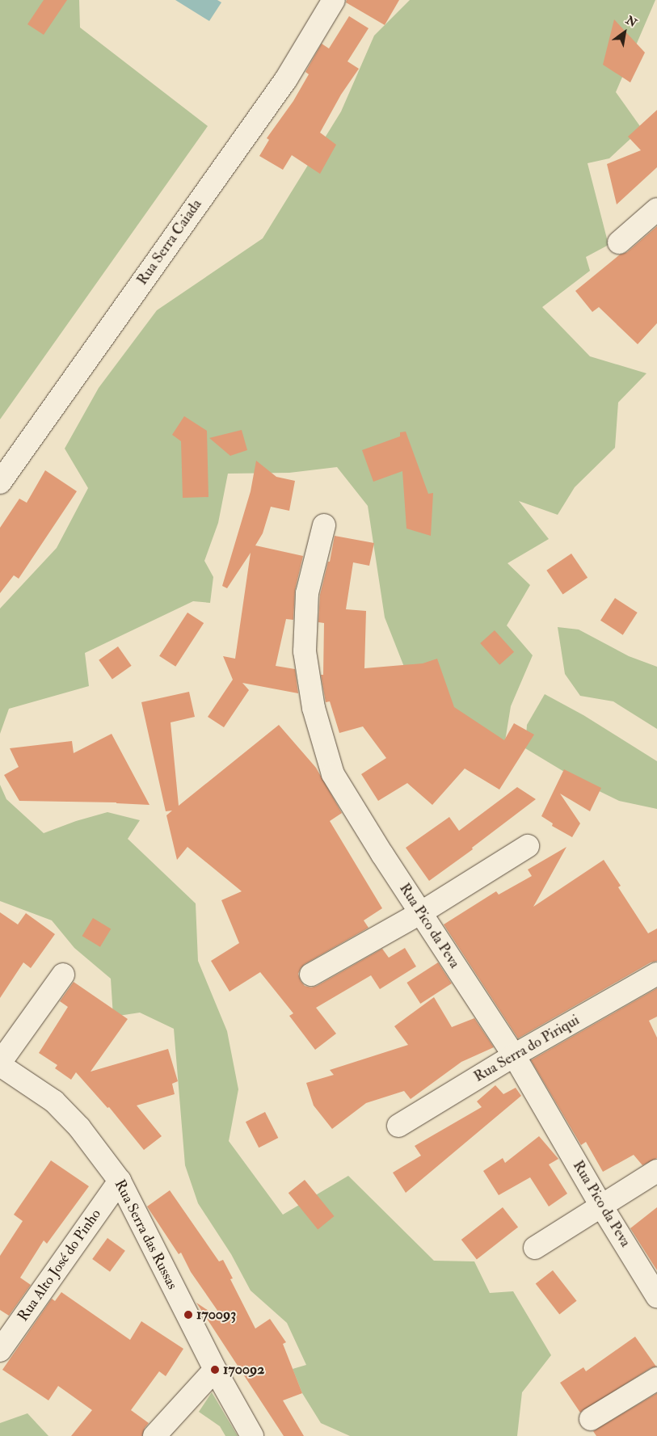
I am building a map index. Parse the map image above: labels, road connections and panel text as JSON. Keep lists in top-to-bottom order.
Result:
{
  "streets": {
    "street": [
      "Rua Serra Caiada",
      "Rua Pico da Peva",
      "Rua Serra do Piriqui",
      "Rua Serra das Russas",
      "Rua Alto José do Pinho"
    ]
  },
  "crossings": [
    ["Rua Pico da Peva", "Rua Serra do Piriqui"],
    ["Rua Serra das Russas", "Rua Alto José do Pinho"]
  ],
  "places": ["170093", "170092"],
  "north": "top right"
}
